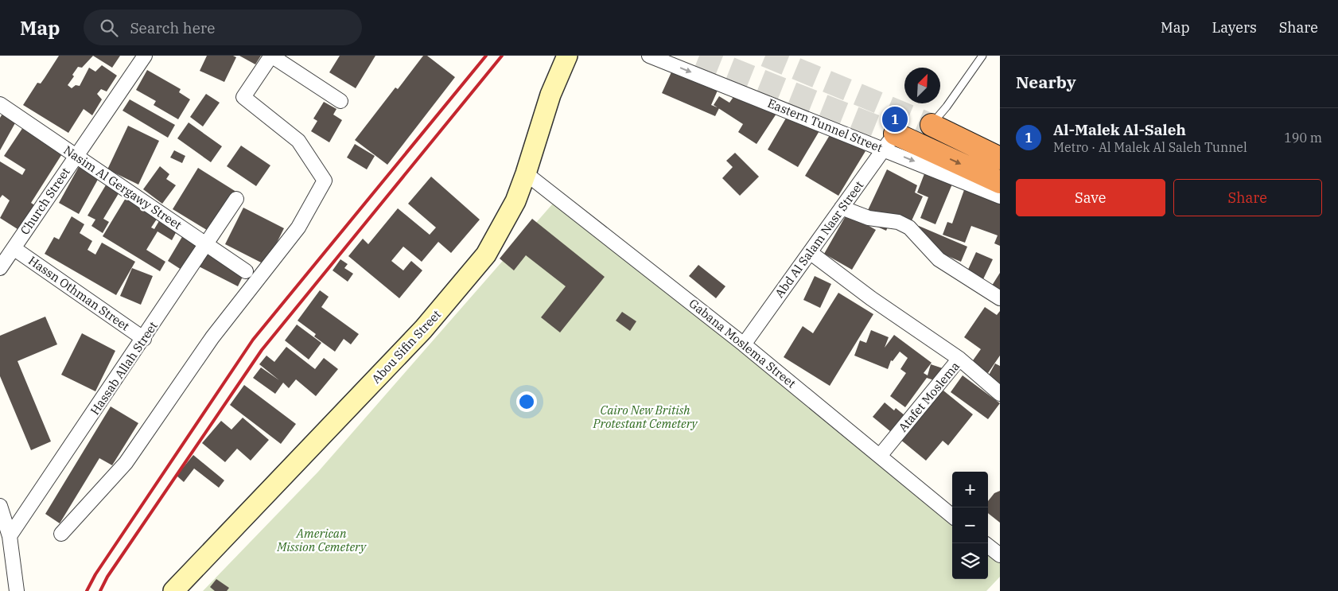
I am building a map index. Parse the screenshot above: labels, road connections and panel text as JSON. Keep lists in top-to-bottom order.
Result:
{
  "streets": {
    "street": [
      "Eastern Tunnel Street",
      "Nasim Al Gergawy Street",
      "Church Street",
      "Abd Al Salam Nasr Street",
      "Hassn Othman Street",
      "Gabana Moslema Street",
      "Abou Sifin Street",
      "Hassab Allah Street",
      "Atafet Moslema"
    ]
  },
  "crossings": [
    ["Eastern Tunnel Street", "Abd Al Salam Nasr Street"],
    ["Nasim Al Gergawy Street", "Church Street"],
    ["Nasim Al Gergawy Street", "Hassab Allah Street"],
    ["Church Street", "Hassn Othman Street"],
    ["Abd Al Salam Nasr Street", "Gabana Moslema Street"],
    ["Hassn Othman Street", "Hassab Allah Street"],
    ["Gabana Moslema Street", "Abou Sifin Street"],
    ["Gabana Moslema Street", "Atafet Moslema"]
  ],
  "parks": ["Cairo New British Protestant Cemetery", "American Mission Cemetery"],
  "north": "top right",
  "page": {
    "header": "Map",
    "search": "Search here",
    "nav": ["Map", "Layers", "Share"],
    "heading": "Nearby",
    "pins": "1",
    "list": [
      {
        "mark": "1",
        "name": "Al-Malek Al-Saleh",
        "note": "Metro · Al Malek Al Saleh Tunnel",
        "value": "190 m"
      }
    ],
    "buttons": ["Save", "Share"],
    "map_buttons": ["+", "−"]
  }
}
